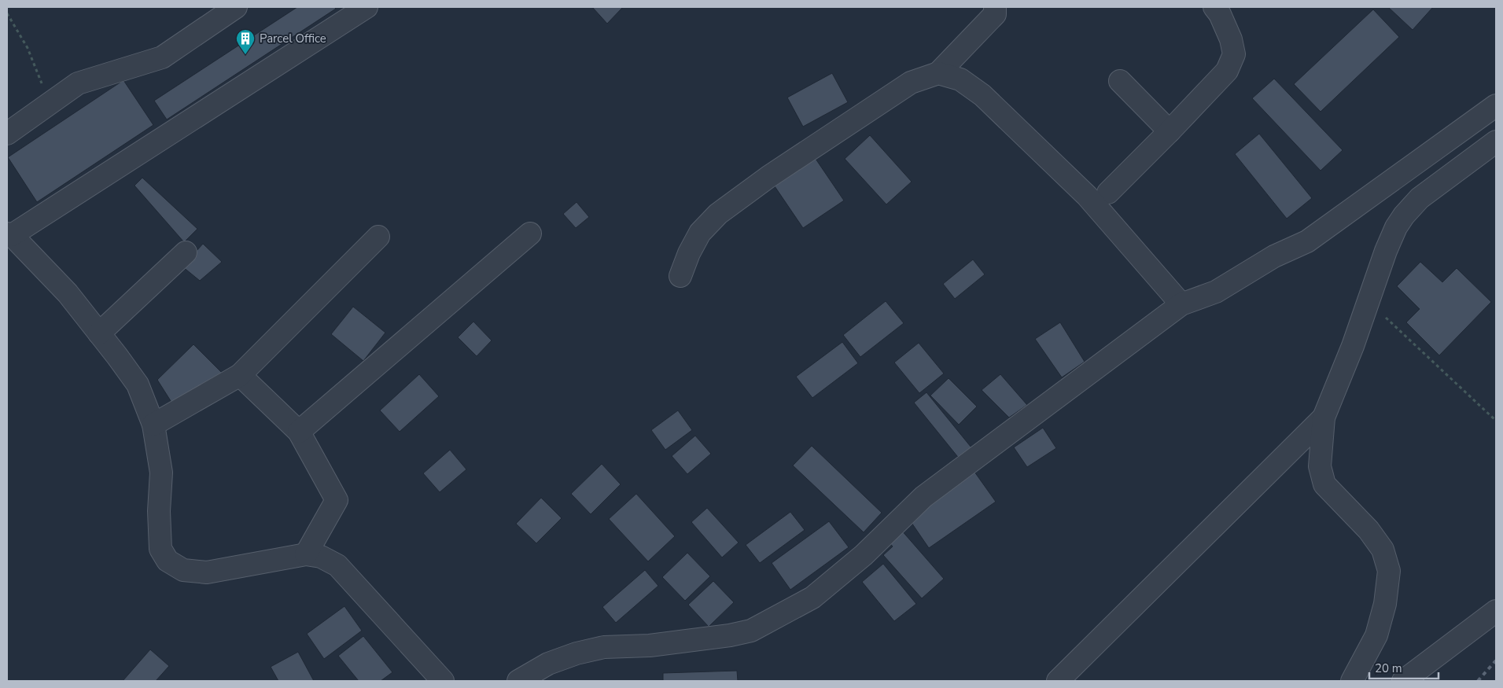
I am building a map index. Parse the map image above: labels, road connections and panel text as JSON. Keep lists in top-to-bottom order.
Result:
{
  "places": {
    "building": ["Parcel Office"]
  },
  "scale_bar": "20 m"
}
